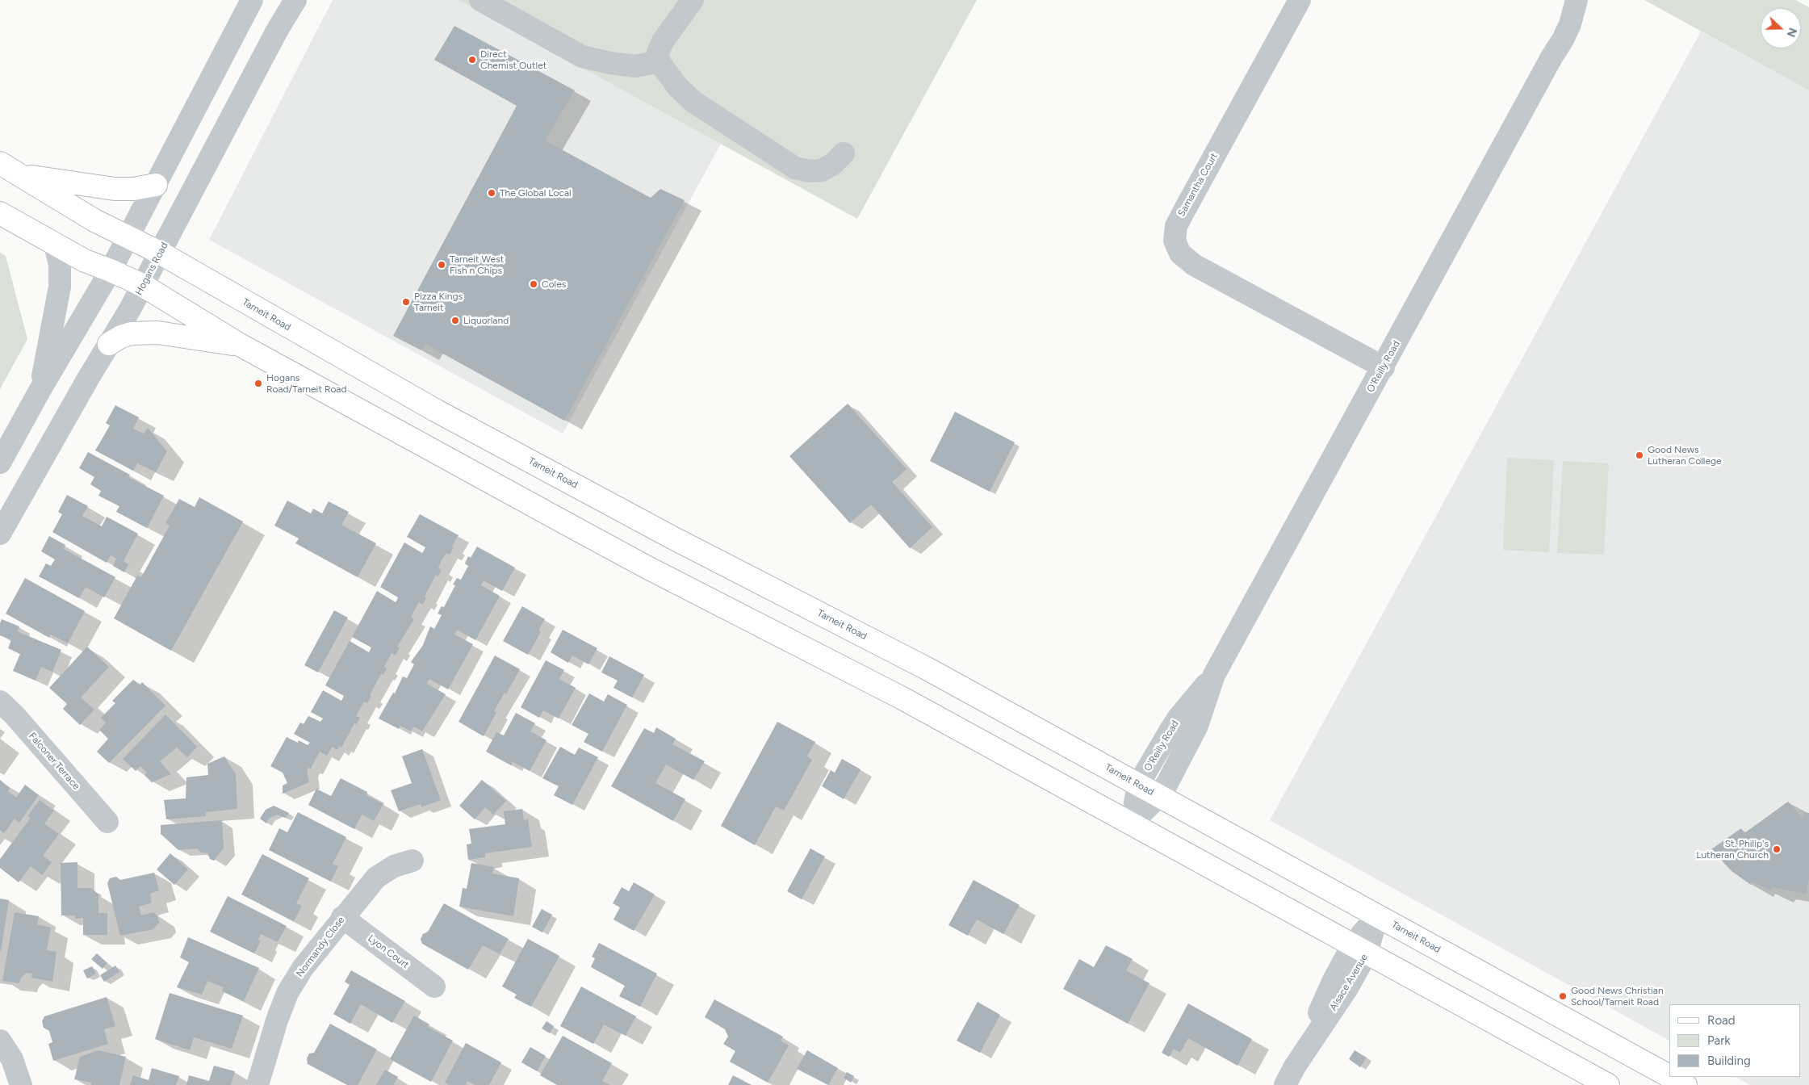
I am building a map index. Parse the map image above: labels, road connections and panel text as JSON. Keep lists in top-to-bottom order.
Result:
{
  "streets": {
    "main road": ["Tarneit Road"],
    "street": [
      "Samantha Court",
      "Hogans Road",
      "O'Reilly Road",
      "Falconer Terrace",
      "Normandy Close",
      "Lyon Court",
      "Alsace Avenue"
    ]
  },
  "crossings": [
    ["Samantha Court", "O'Reilly Road"],
    ["Hogans Road", "Tarneit Road"],
    ["Tarneit Road", "O'Reilly Road"],
    ["Tarneit Road", "Alsace Avenue"],
    ["Normandy Close", "Lyon Court"]
  ],
  "places": [
    "Direct Chemist Outlet",
    "The Global Local",
    "Tarneit West Fish n Chips",
    "Coles",
    "Pizza Kings Tarneit",
    "Liquorland",
    "Hogans Road/Tarneit Road",
    "Good News Lutheran College",
    "St. Philip's Lutheran Church",
    "Good News Christian School/Tarneit Road"
  ],
  "legend": ["Road", "Park", "Building"],
  "north": "right"
}
